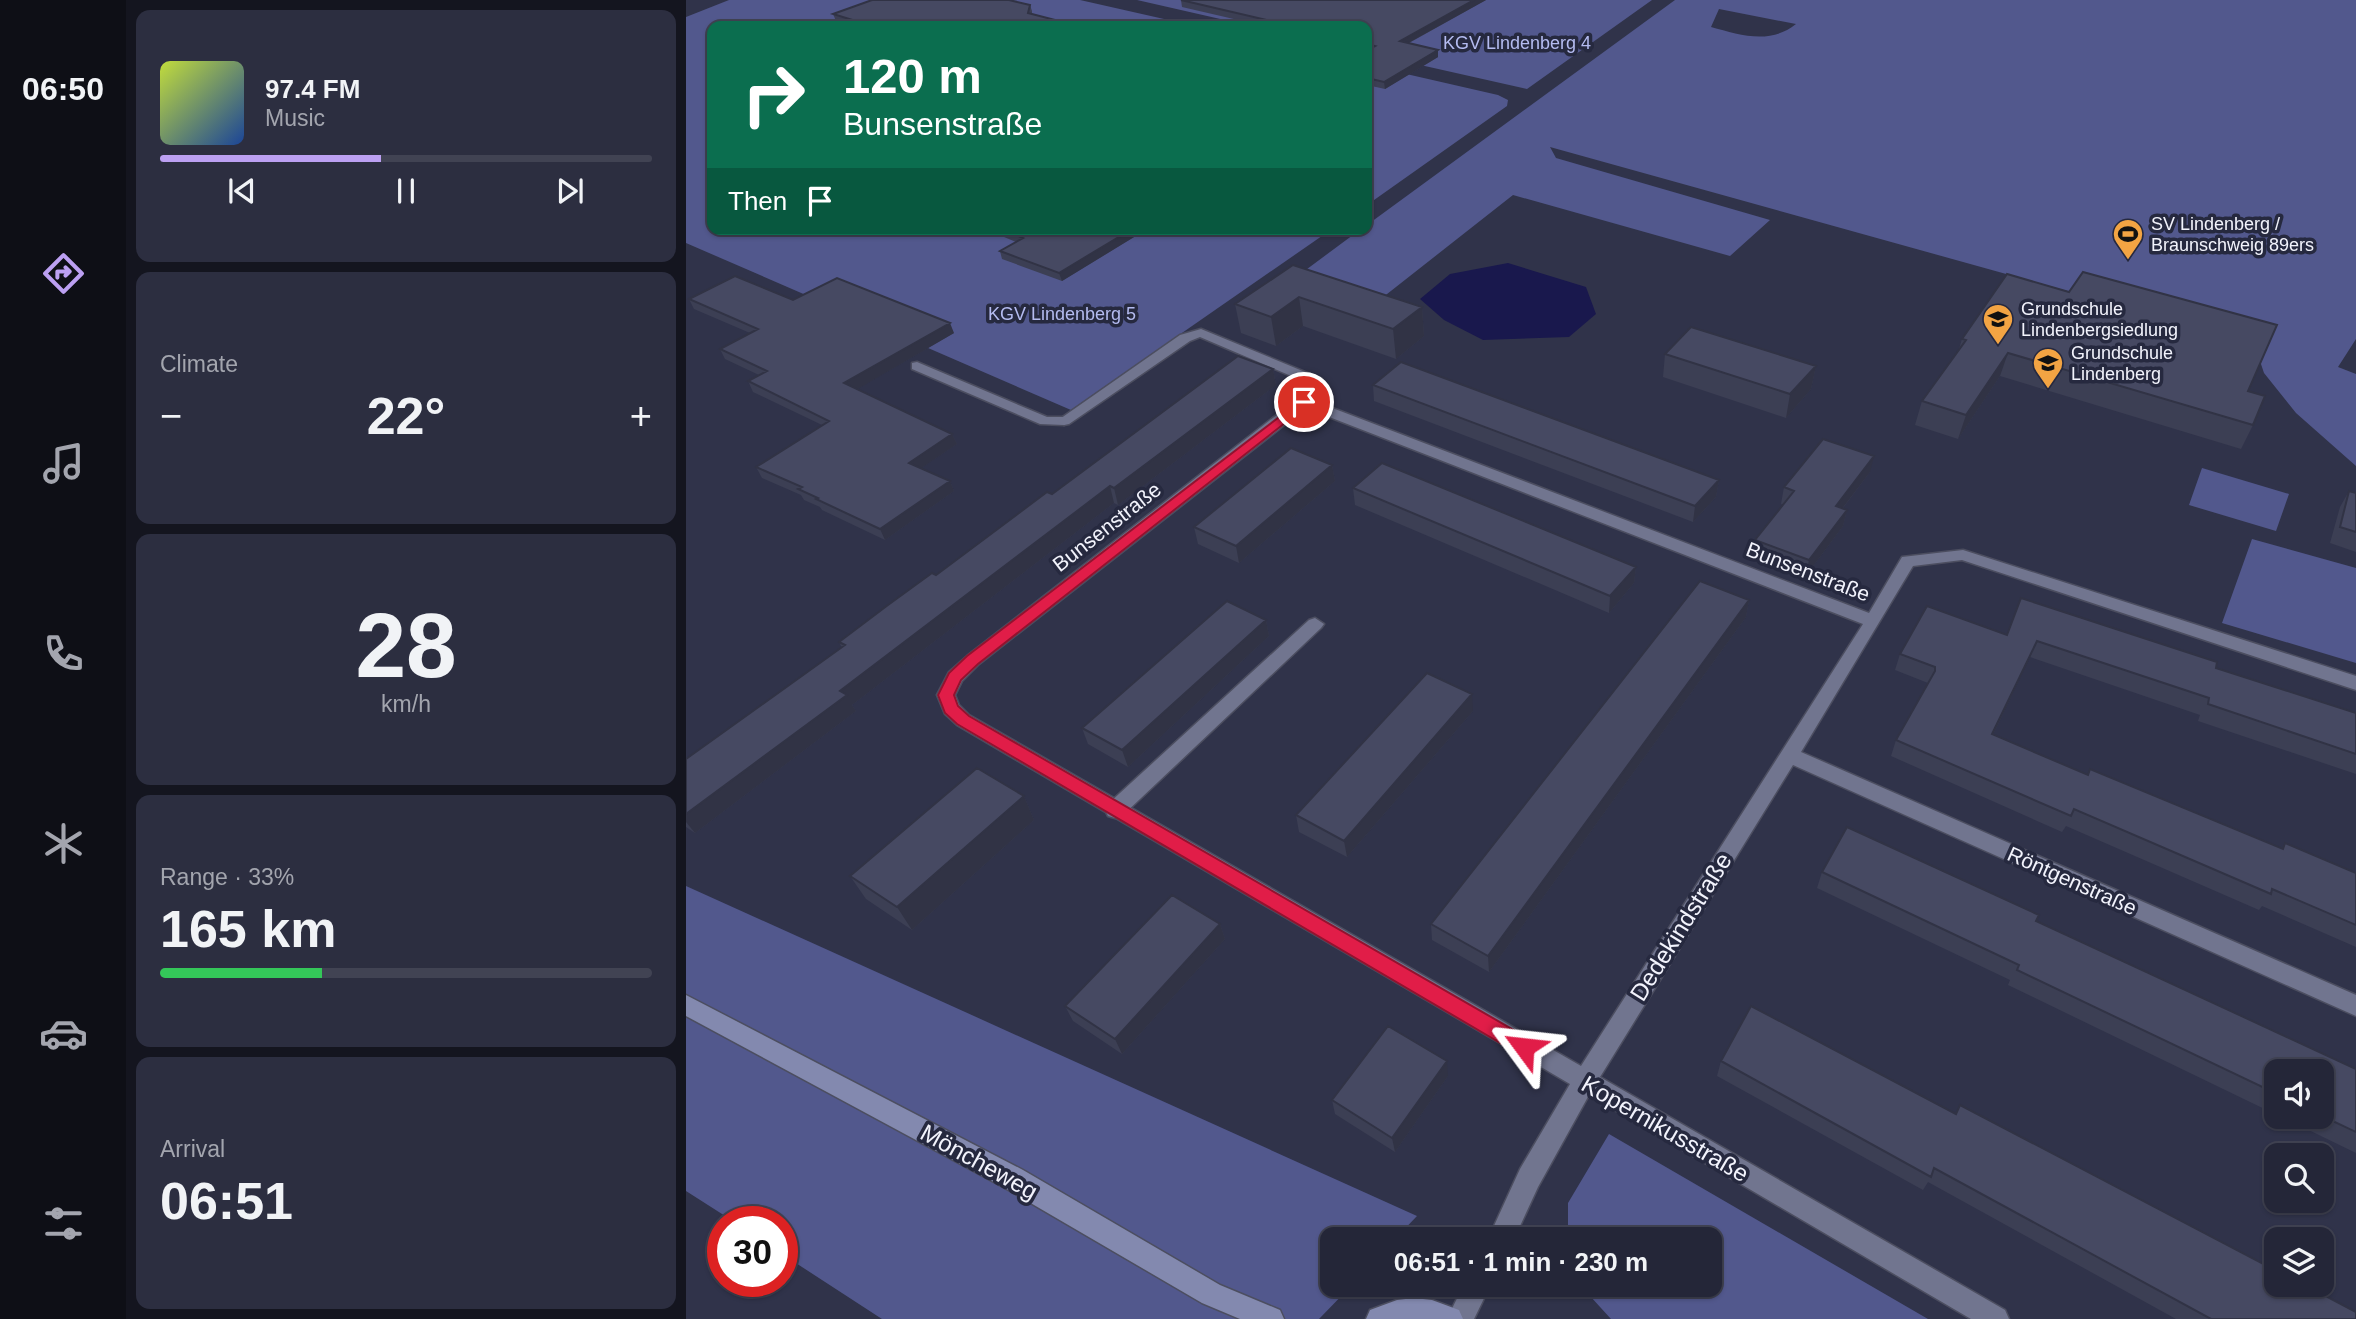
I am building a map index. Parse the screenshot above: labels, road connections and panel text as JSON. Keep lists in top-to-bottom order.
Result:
{
  "streets": {
    "main road": ["Möncheweg"],
    "street": [
      "Bunsenstraße",
      "Röntgenstraße",
      "Dedekindstraße",
      "Kopernikusstraße"
    ]
  },
  "crossings": [
    ["Bunsenstraße", "Dedekindstraße"],
    ["Bunsenstraße", "Kopernikusstraße"],
    ["Röntgenstraße", "Dedekindstraße"],
    ["Dedekindstraße", "Kopernikusstraße"]
  ],
  "parks": ["KGV Lindenberg 4", "KGV Lindenberg 5"],
  "places": {
    "sports": ["SV Lindenberg / Braunschweig 89ers"],
    "school or university": ["Grundschule Lindenbergsiedlung", "Grundschule Lindenberg"]
  },
  "page": {
    "tabs": "06:50",
    "turn": ["120 m", "Bunsenstraße"],
    "song": ["97.4 FM", "Music"],
    "then": "Then",
    "tile": [
      "Climate",
      ["28", "km/h"],
      ["Range · 33%", "165 km"],
      ["Arrival", "06:51"]
    ],
    "heat": ["−", "22°", "+"],
    "limit": "30",
    "trip": "06:51 · 1 min · 230 m"
  }
}
